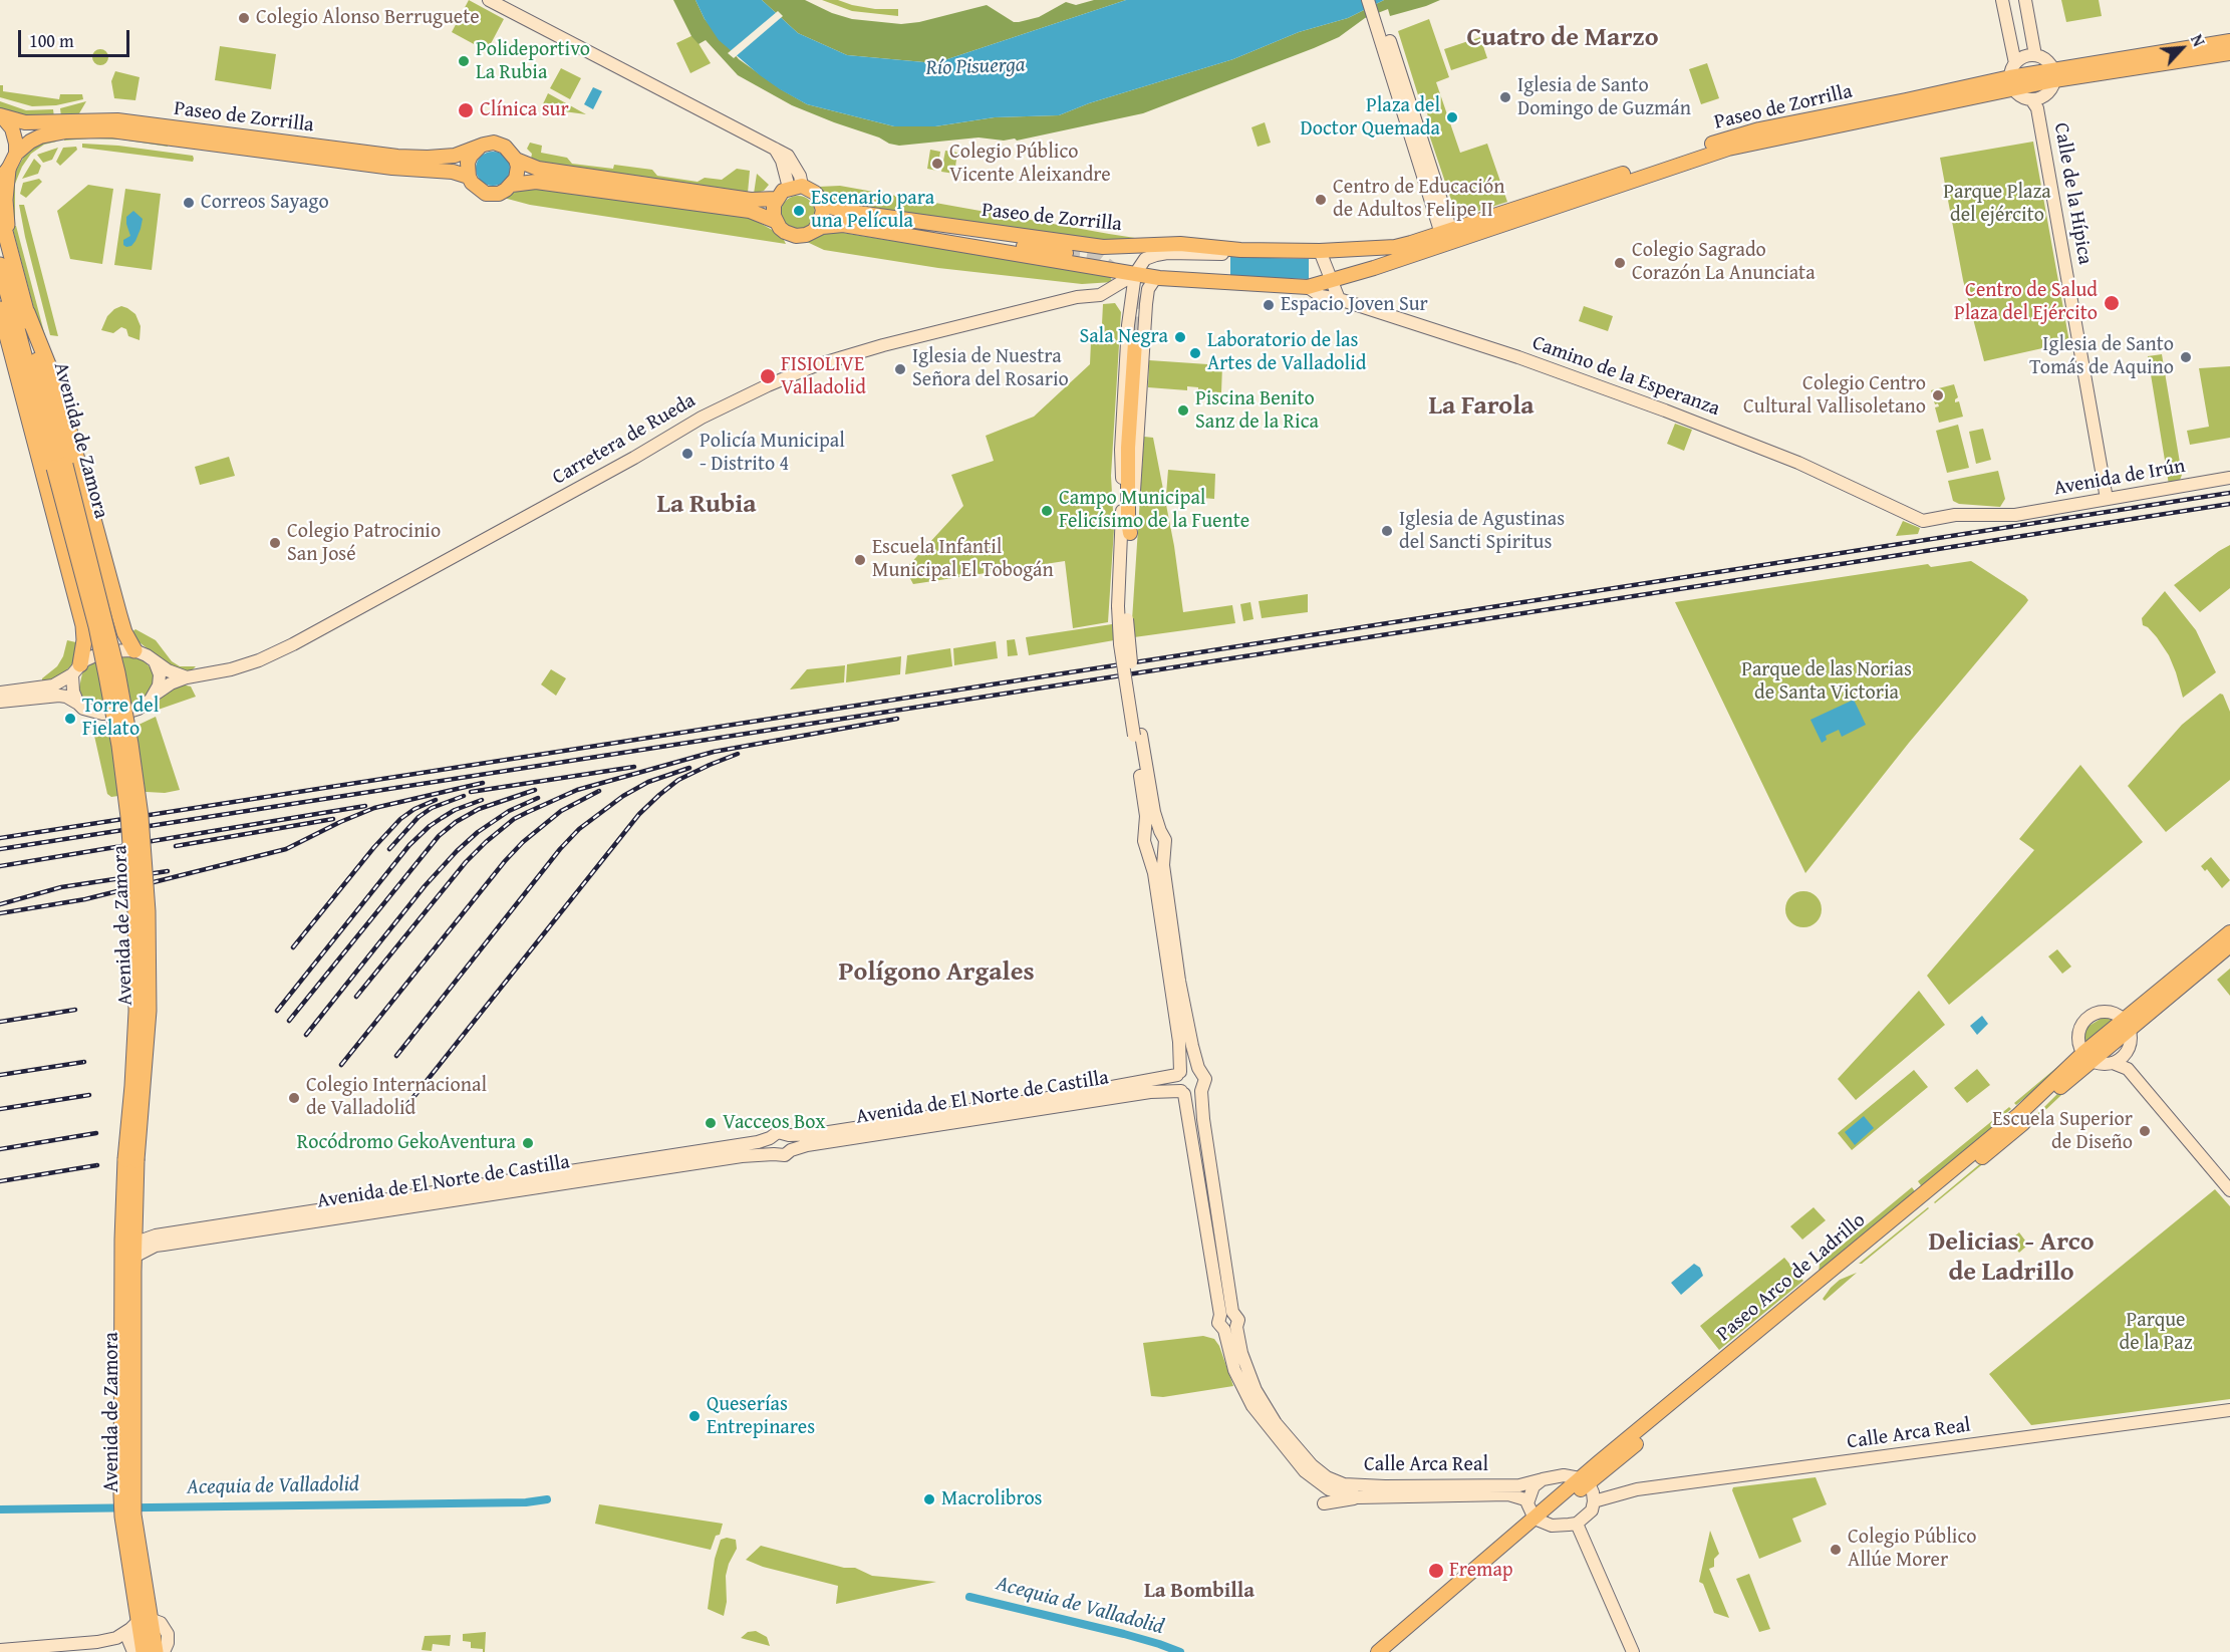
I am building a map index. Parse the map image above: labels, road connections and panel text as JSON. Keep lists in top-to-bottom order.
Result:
{
  "streets": {
    "highway": ["Avenida de Zamora"],
    "main road": ["Paseo de Zorrilla", "Paseo Arco de Ladrillo"],
    "street": [
      "Calle de la Hípica",
      "Camino de la Esperanza",
      "Carretera de Rueda",
      "Avenida de Irún",
      "Avenida de El Norte de Castilla",
      "Calle Arca Real"
    ]
  },
  "crossings": [
    ["Paseo de Zorrilla", "Camino de la Esperanza"],
    ["Paseo de Zorrilla", "Carretera de Rueda"],
    ["Calle de la Hípica", "Avenida de Irún"],
    ["Camino de la Esperanza", "Avenida de Irún"],
    ["Avenida de Zamora", "Avenida de El Norte de Castilla"],
    ["Paseo Arco de Ladrillo", "Calle Arca Real"]
  ],
  "districts": [
    "Cuatro de Marzo",
    "La Farola",
    "La Rubia",
    "Polígono Argales",
    "Delicias - Arco de Ladrillo",
    "La Bombilla"
  ],
  "water": ["Río Pisuerga", "Acequia de Valladolid"],
  "parks": ["Parque Plaza del ejército", "Parque de las Norias de Santa Victoria", "Parque de la Paz"],
  "places": [
    "Colegio Alonso Berruguete",
    "Polideportivo La Rubia",
    "Iglesia de Santo Domingo de Guzmán",
    "Clínica sur",
    "Plaza del Doctor Quemada",
    "Colegio Público Vicente Aleixandre",
    "Centro de Educación de Adultos Felipe II",
    "Correos Sayago",
    "Escenario para una Película",
    "Colegio Sagrado Corazón La Anunciata",
    "Centro de Salud Plaza del Ejército",
    "Espacio Joven Sur",
    "Sala Negra",
    "Laboratorio de las Artes de Valladolid",
    "Iglesia de Santo Tomás de Aquino",
    "Iglesia de Nuestra Señora del Rosario",
    "FISIOLIVE Valladolid",
    "Colegio Centro Cultural Vallisoletano",
    "Piscina Benito Sanz de la Rica",
    "Policía Municipal - Distrito 4",
    "Campo Municipal Felicísimo de la Fuente",
    "Iglesia de Agustinas del Sancti Spiritus",
    "Colegio Patrocinio San José",
    "Escuela Infantil Municipal El Tobogán",
    "Torre del Fielato",
    "Colegio Internacional de Valladolid",
    "Vacceos Box",
    "Escuela Superior de Diseño",
    "Rocódromo GekoAventura",
    "Queserías Entrepinares",
    "Macrolibros",
    "Colegio Público Allúe Morer",
    "Fremap"
  ],
  "scale_bar": "100 m",
  "north": "top right"
}
